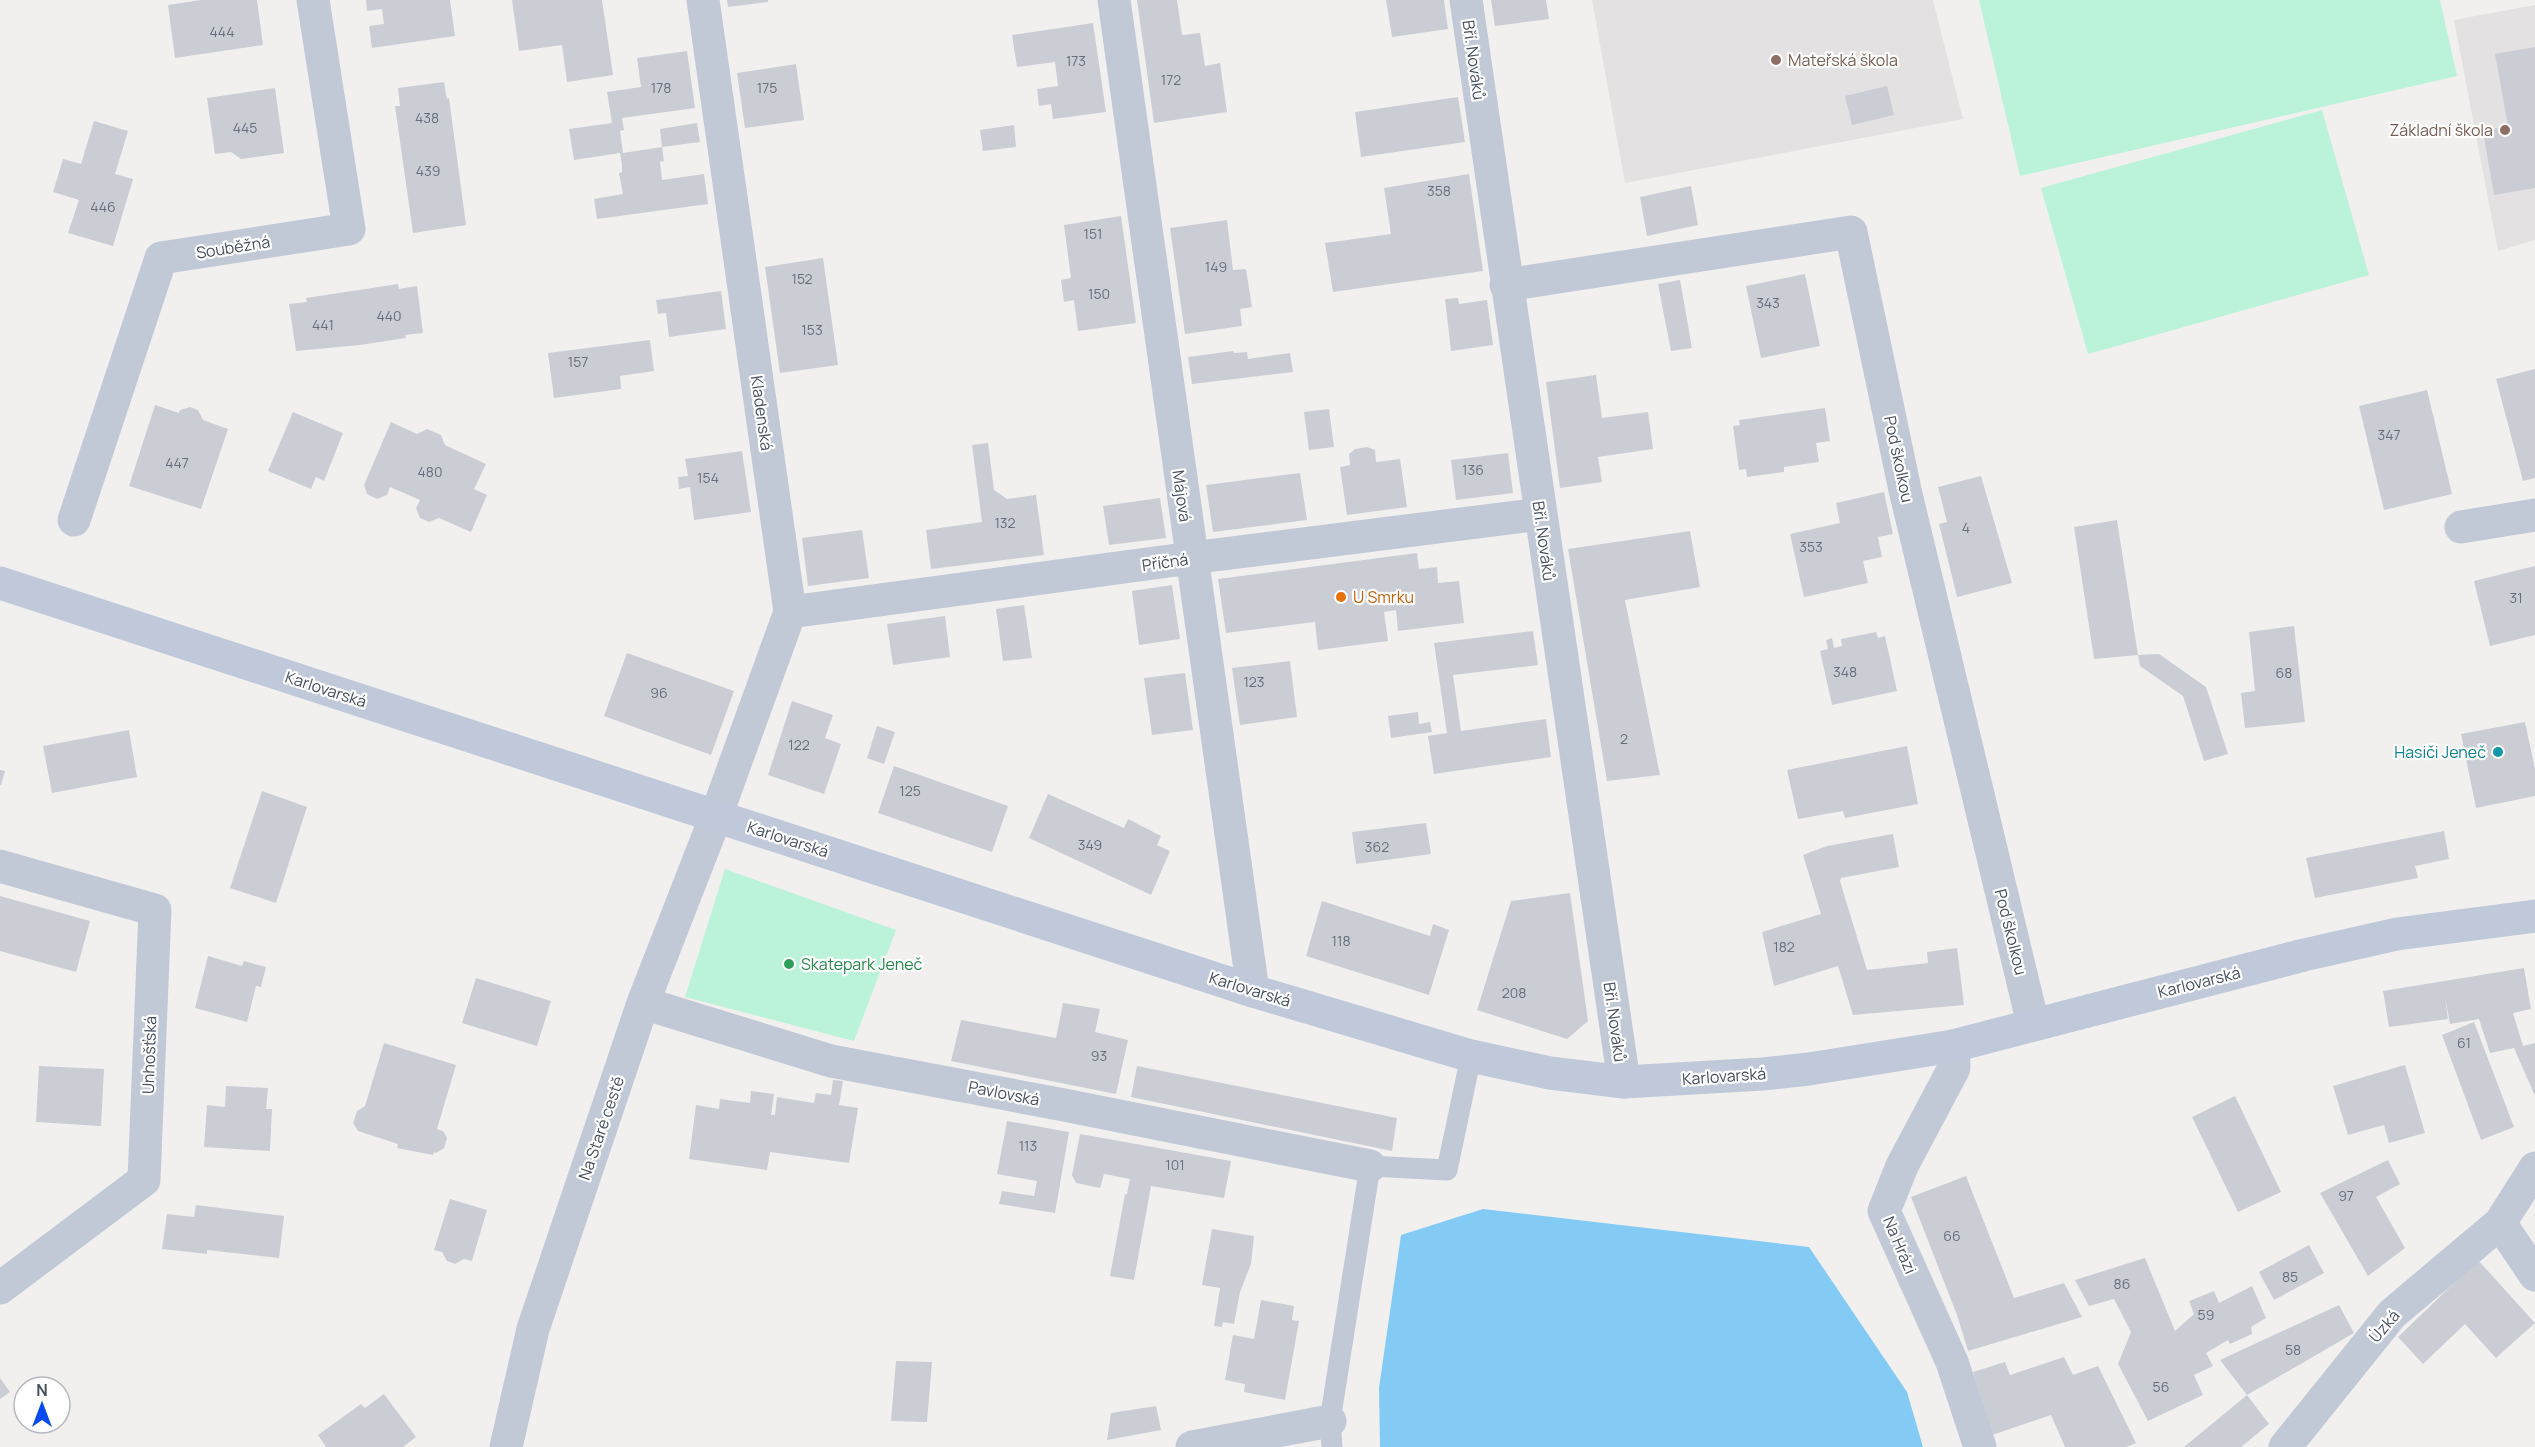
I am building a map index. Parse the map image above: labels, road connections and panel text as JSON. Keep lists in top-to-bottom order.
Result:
{
  "streets": {
    "main road": ["Karlovarská"],
    "street": [
      "Bří. Nováků",
      "Souběžná",
      "Kladenská",
      "Pod školkou",
      "Májová",
      "Příčná",
      "Unhošťská",
      "Pavlovská",
      "Na Staré cestě",
      "Na Hrázi",
      "Úzká"
    ]
  },
  "crossings": [
    ["Bří. Nováků", "Pod školkou"],
    ["Bří. Nováků", "Příčná"],
    ["Bří. Nováků", "Karlovarská"],
    ["Kladenská", "Příčná"],
    ["Kladenská", "Karlovarská"],
    ["Kladenská", "Na Staré cestě"],
    ["Pod školkou", "Karlovarská"],
    ["Májová", "Příčná"],
    ["Májová", "Karlovarská"],
    ["Karlovarská", "Na Staré cestě"],
    ["Karlovarská", "Na Hrázi"],
    ["Pavlovská", "Na Staré cestě"]
  ],
  "places": [
    "Mateřská škola",
    "Základní škola",
    "U Smrku",
    "Hasiči Jeneč",
    "Skatepark Jeneč"
  ],
  "house_numbers": [
    "444",
    "173",
    "172",
    "178",
    "175",
    "438",
    "445",
    "439",
    "358",
    "446",
    "151",
    "149",
    "152",
    "150",
    "343",
    "440",
    "441",
    "153",
    "157",
    "347",
    "447",
    "136",
    "480",
    "154",
    "132",
    "4",
    "353",
    "31",
    "348",
    "68",
    "123",
    "96",
    "2",
    "122",
    "125",
    "349",
    "362",
    "118",
    "182",
    "208",
    "61",
    "93",
    "113",
    "101",
    "97",
    "66",
    "85",
    "86",
    "59",
    "58",
    "56"
  ],
  "north": "top"
}
